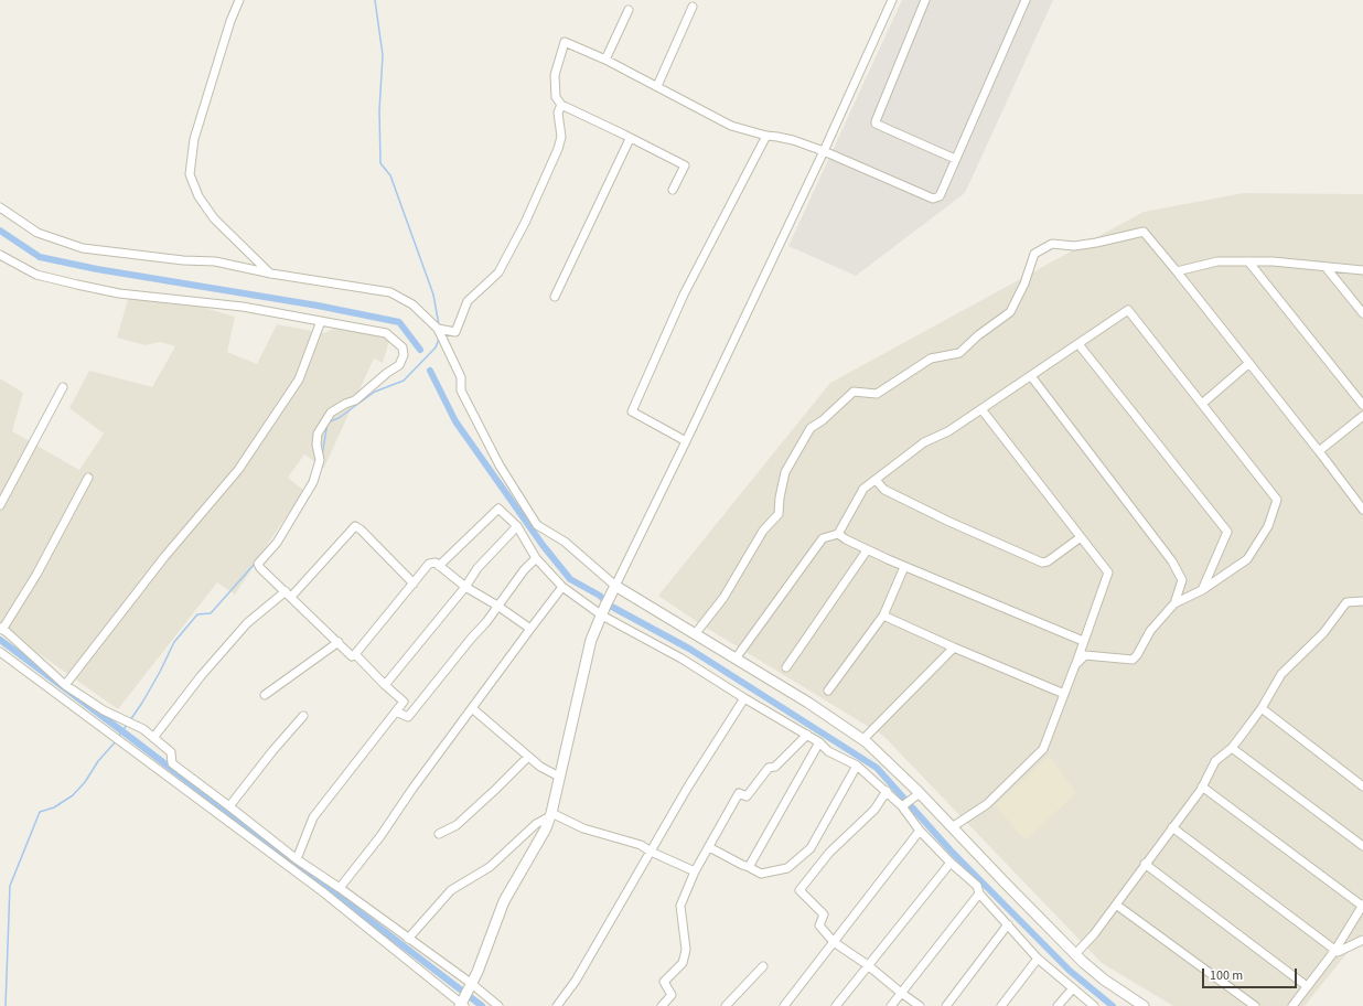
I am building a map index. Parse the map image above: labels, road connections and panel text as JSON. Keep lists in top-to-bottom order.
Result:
{
  "scale_bar": "100 m"
}
